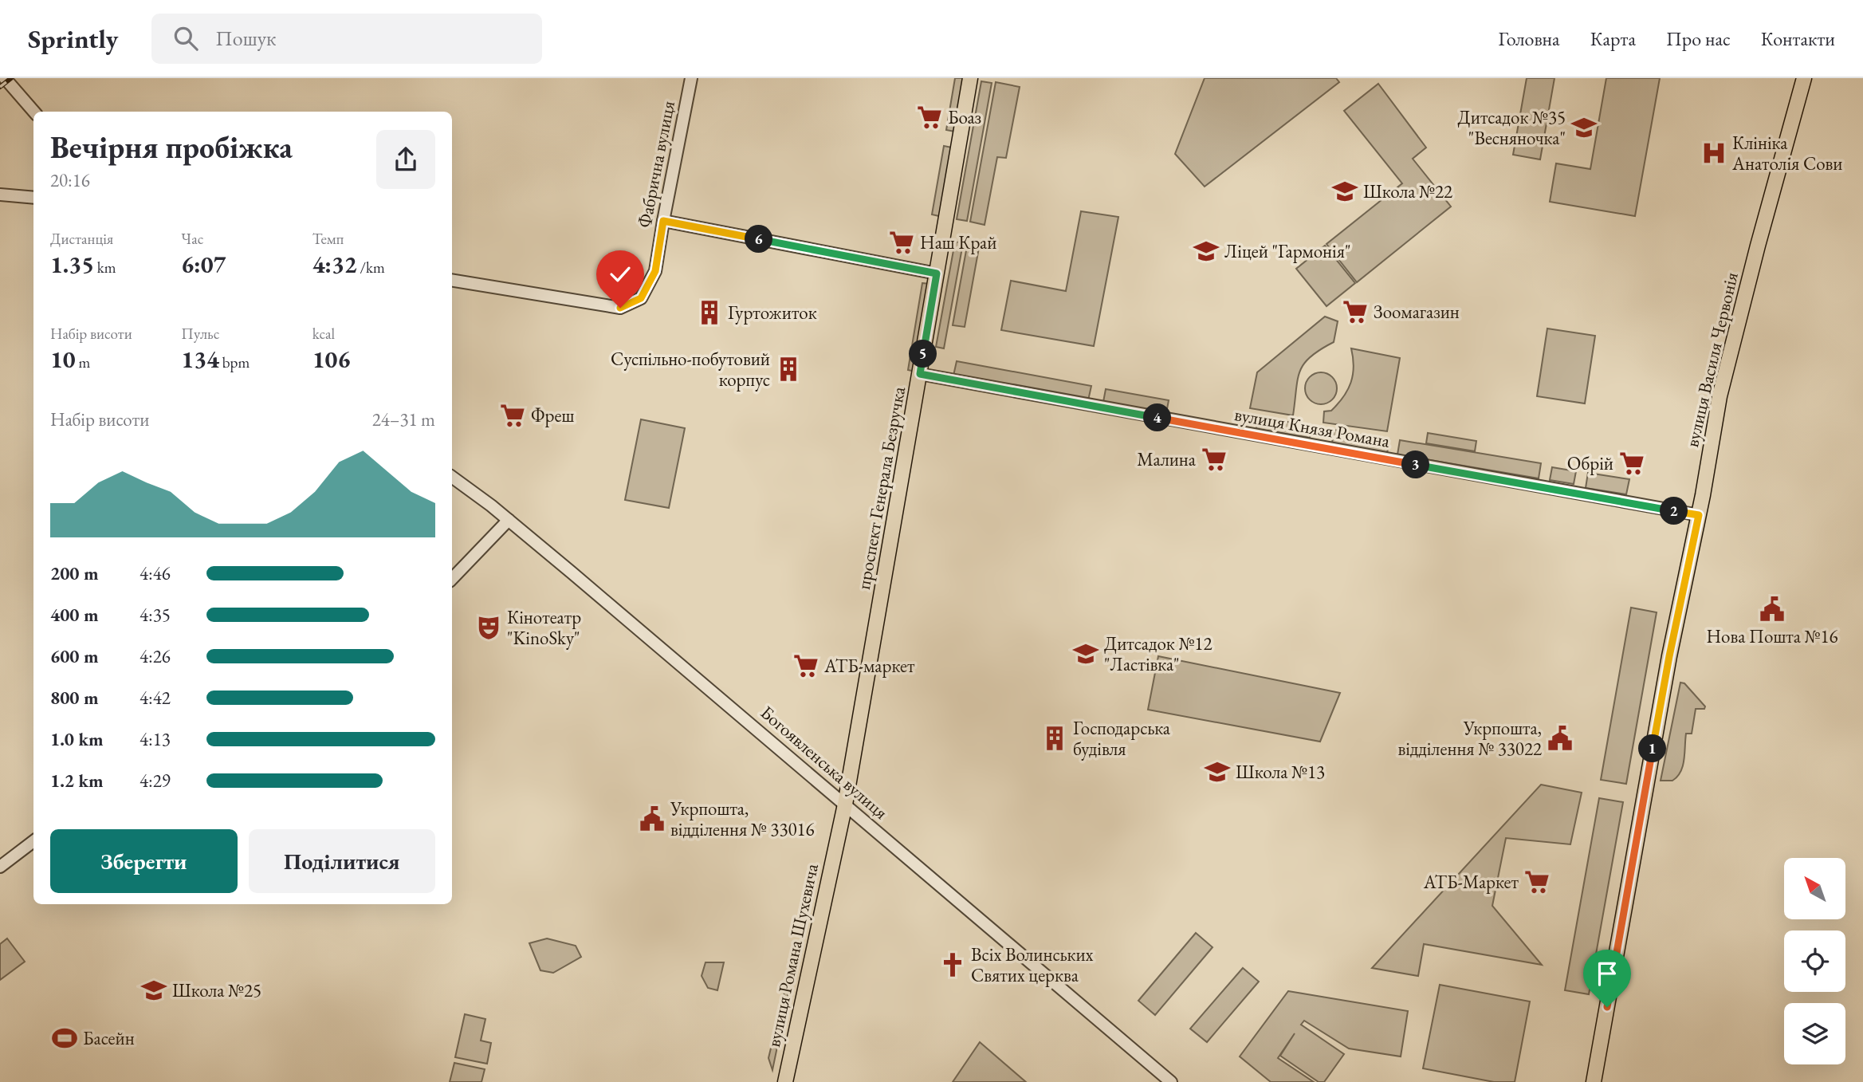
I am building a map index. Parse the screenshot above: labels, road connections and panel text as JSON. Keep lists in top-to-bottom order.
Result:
{
  "streets": {
    "main road": ["вулиця Василя Червонія", "проспект Генерала Безручка", "вулиця Романа Шухевича"],
    "street": ["Фабрична вулиця", "вулиця Князя Романа", "Богоявленська вулиця"]
  },
  "crossings": [
    ["вулиця Василя Червонія", "вулиця Князя Романа"],
    ["вулиця Князя Романа", "проспект Генерала Безручка"],
    ["проспект Генерала Безручка", "Богоявленська вулиця"],
    ["проспект Генерала Безручка", "вулиця Романа Шухевича"],
    ["Богоявленська вулиця", "вулиця Романа Шухевича"]
  ],
  "places": {
    "supermarket": [
      "Боаз",
      "Наш Край",
      "Зоомагазин",
      "Фреш",
      "Малина",
      "Обрій",
      "АТБ-маркет",
      "АТБ-Маркет"
    ],
    "school or university": [
      "Дитсадок №35 \"Весняночка\"",
      "Школа №22",
      "Ліцей \"Гармонія\"",
      "Дитсадок №12 \"Ластівка\"",
      "Школа №13",
      "Школа №25"
    ],
    "hospital": ["Клініка Анатолія Сови"],
    "building": ["Гуртожиток", "Суспільно-побутовий корпус", "Господарська будівля"],
    "public building": ["Нова Пошта №16", "Укрпошта, відділення № 33022", "Укрпошта, відділення № 33016"],
    "theatre": ["Кінотеатр \"KinoSky\""],
    "church": ["Всіх Волинських Святих церква"],
    "sports": ["Басейн"]
  },
  "north": "top left",
  "page": {
    "header": "Sprintly",
    "search": "Пошук",
    "nav": [
      "Головна",
      "Карта",
      "Про нас",
      "Контакти"
    ],
    "heading": ["Вечірня пробіжка", "20:16"],
    "stats": [
      ["Дистанція", "1.35 km"],
      ["Час", "6:07"],
      ["Темп", "4:32 /km"],
      ["Набір висоти", "10 m"],
      ["Пульс", "134 bpm"],
      ["kcal", "106"]
    ],
    "pins": [
      "6",
      "5",
      "4",
      "3",
      "2",
      "1"
    ],
    "chart": ["Набір висоти", "24–31 m"],
    "list": [
      {
        "name": "200 m",
        "note": "4:46"
      },
      {
        "name": "400 m",
        "note": "4:35"
      },
      {
        "name": "600 m",
        "note": "4:26"
      },
      {
        "name": "800 m",
        "note": "4:42"
      },
      {
        "name": "1.0 km",
        "note": "4:13"
      },
      {
        "name": "1.2 km",
        "note": "4:29"
      }
    ],
    "buttons": ["Зберегти", "Поділитися"]
  }
}
